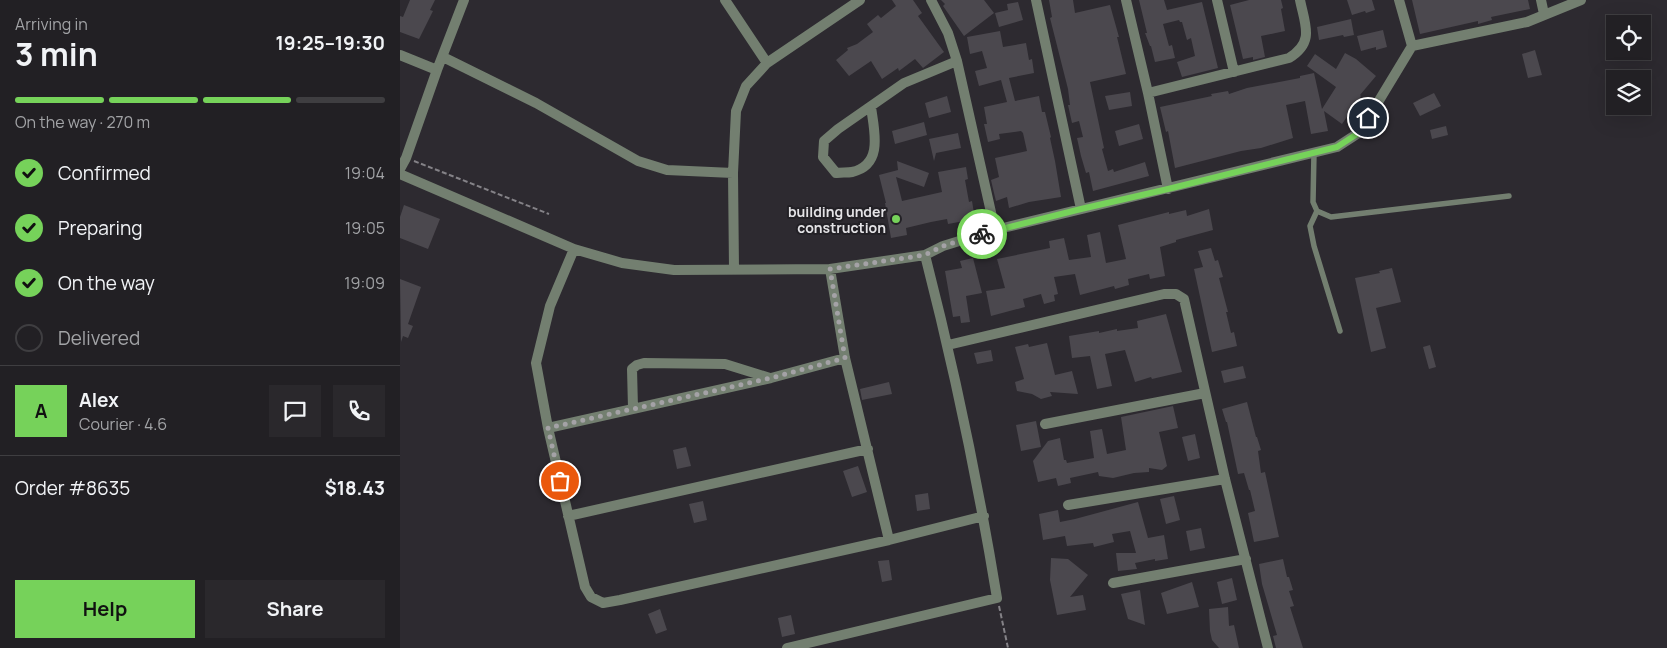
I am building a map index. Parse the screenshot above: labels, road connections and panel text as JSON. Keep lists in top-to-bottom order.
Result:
{
  "places": ["building under construction"],
  "page": {
    "heading": ["3 min", "Arriving in", "19:25–19:30"],
    "panel": [
      "Alex",
      "Courier · 4.6",
      "Order #8635",
      "$18.43"
    ],
    "bar": "On the way · 270 m",
    "list": [
      ["Confirmed", "19:04"],
      ["Preparing", "19:05"],
      ["On the way", "19:09"],
      "Delivered"
    ],
    "round": "A",
    "buttons": ["Help", "Share"]
  }
}
